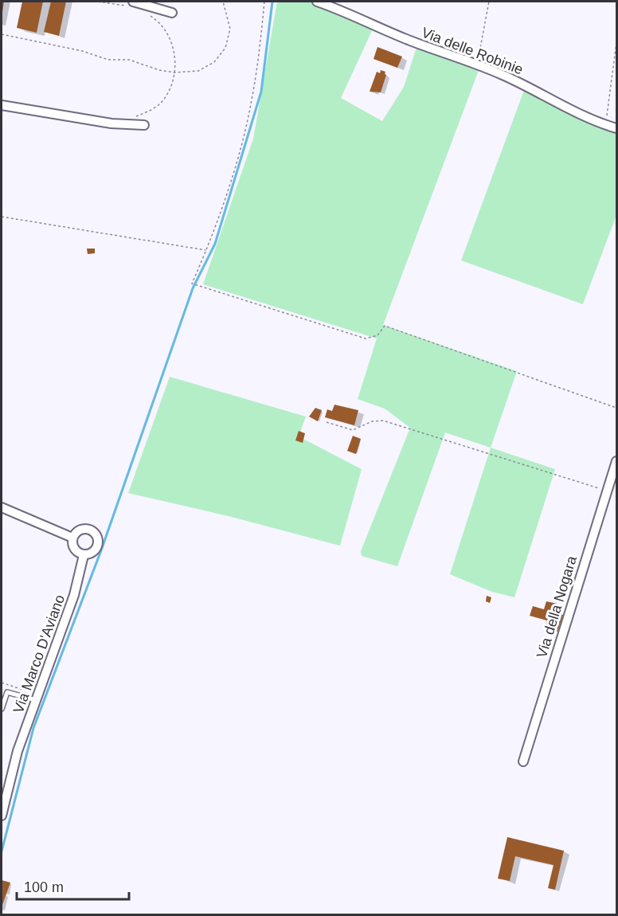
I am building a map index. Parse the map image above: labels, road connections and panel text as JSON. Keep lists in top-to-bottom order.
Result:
{
  "streets": {
    "street": ["Via delle Robinie", "Via della Nogara", "Via Marco D'Aviano"]
  },
  "scale_bar": "100 m"
}
